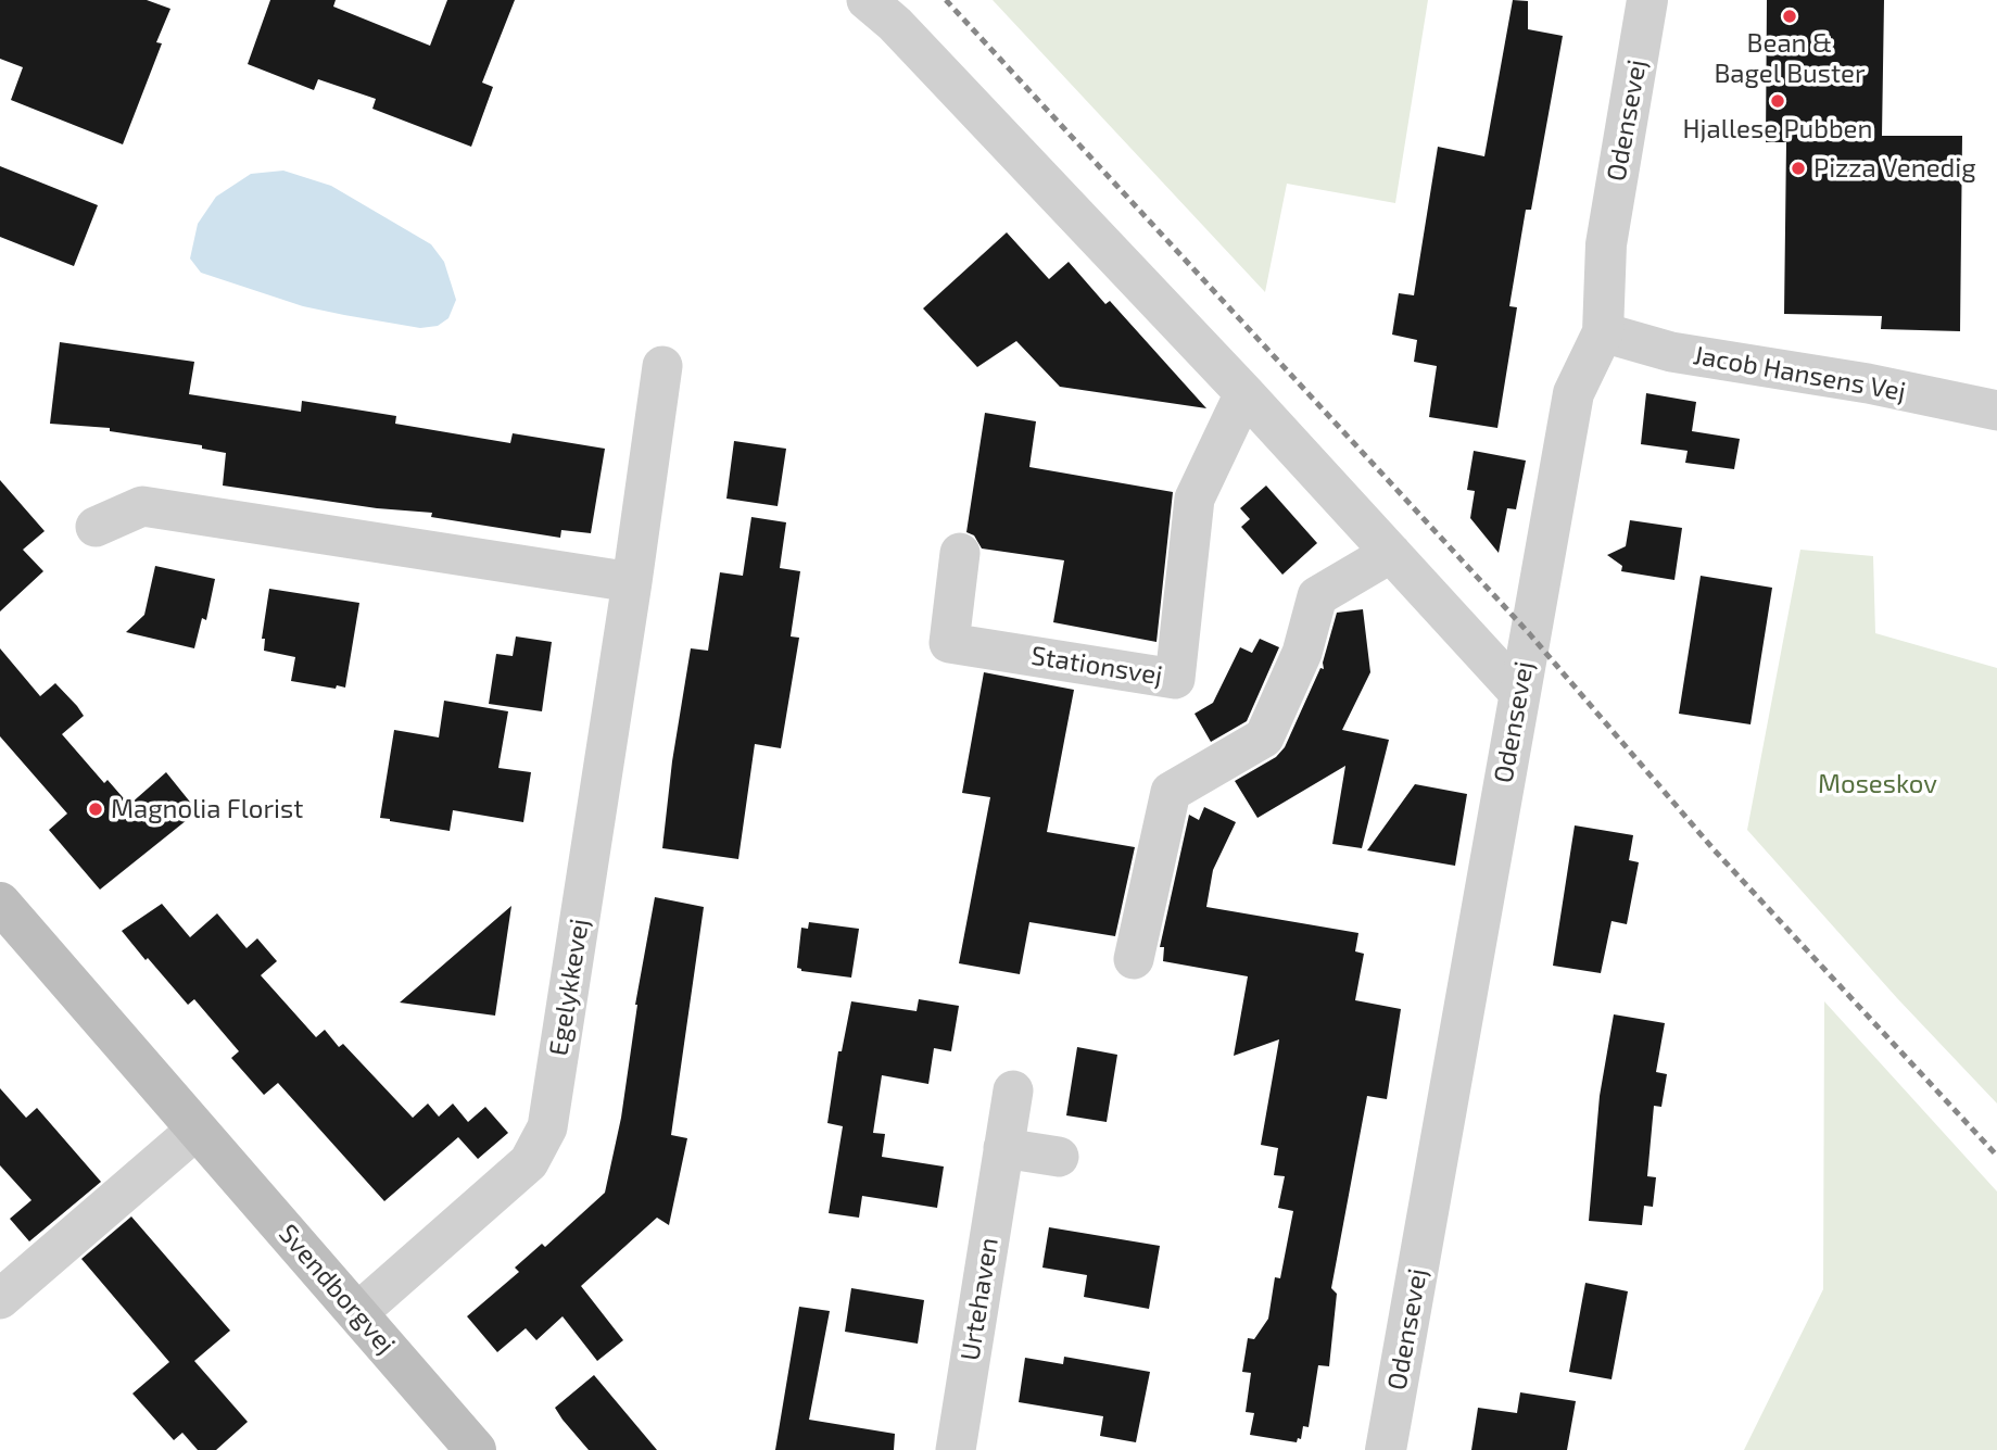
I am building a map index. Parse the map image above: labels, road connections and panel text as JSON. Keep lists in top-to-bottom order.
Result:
{
  "streets": {
    "main road": ["Svendborgvej"],
    "street": [
      "Odensevej",
      "Jacob Hansens Vej",
      "Stationsvej",
      "Egelykkevej",
      "Urtehaven"
    ]
  },
  "crossings": [
    ["Odensevej", "Jacob Hansens Vej"],
    ["Egelykkevej", "Svendborgvej"]
  ],
  "parks": ["Moseskov"],
  "places": [
    "Bean & Bagel Buster",
    "Hjallese Pubben",
    "Pizza Venedig",
    "Magnolia Florist"
  ]
}
